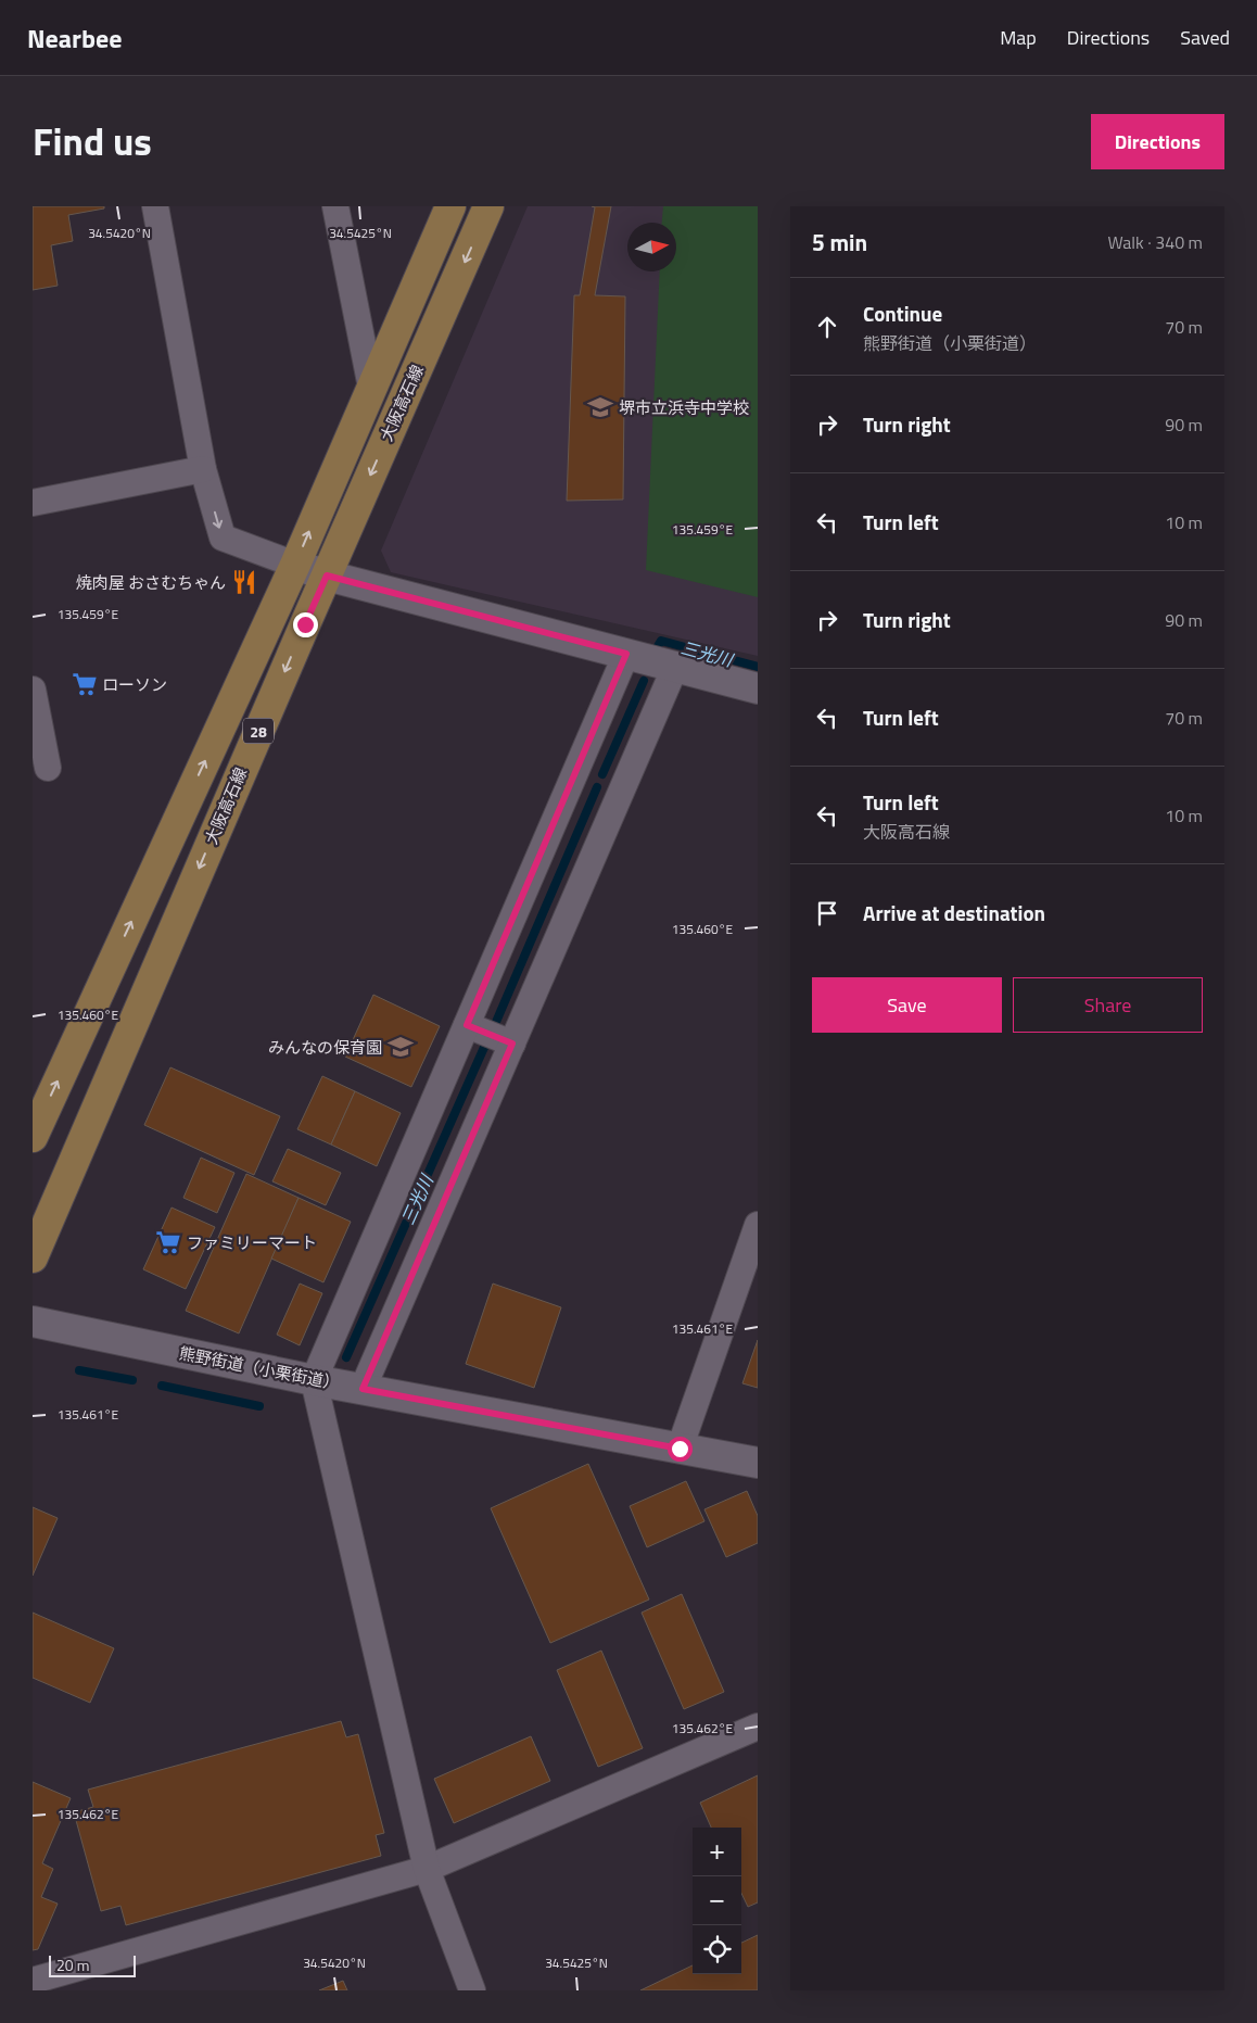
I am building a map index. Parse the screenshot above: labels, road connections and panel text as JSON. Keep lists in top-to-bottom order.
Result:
{
  "streets": {
    "main road": ["大阪高石線", "28"],
    "street": ["熊野街道（小栗街道）"]
  },
  "water": ["三光川"],
  "places": {
    "school or university": ["堺市立浜寺中学校", "みんなの保育園"],
    "restaurant": ["焼肉屋 おさむちゃん"],
    "supermarket": ["ローソン", "ファミリーマート"]
  },
  "scale_bar": "20 m",
  "north": "right",
  "page": {
    "header": "Nearbee",
    "nav": ["Map", "Directions", "Saved"],
    "title": "Find us",
    "buttons": [
      "Directions",
      ["Save", "Share"]
    ],
    "heading": ["5 min", "Walk · 340 m"],
    "list": [
      ["Continue", "熊野街道（小栗街道）", "70 m"],
      ["Turn right", "90 m"],
      ["Turn left", "10 m"],
      ["Turn right", "90 m"],
      ["Turn left", "70 m"],
      ["Turn left", "大阪高石線", "10 m"],
      "Arrive at destination"
    ],
    "map_buttons": ["+", "−"],
    "scale": "20 m"
  },
  "coordinates": [
    "34.5420°N",
    "34.5425°N",
    "135.459°E",
    "135.460°E",
    "135.461°E",
    "135.462°E"
  ]
}
